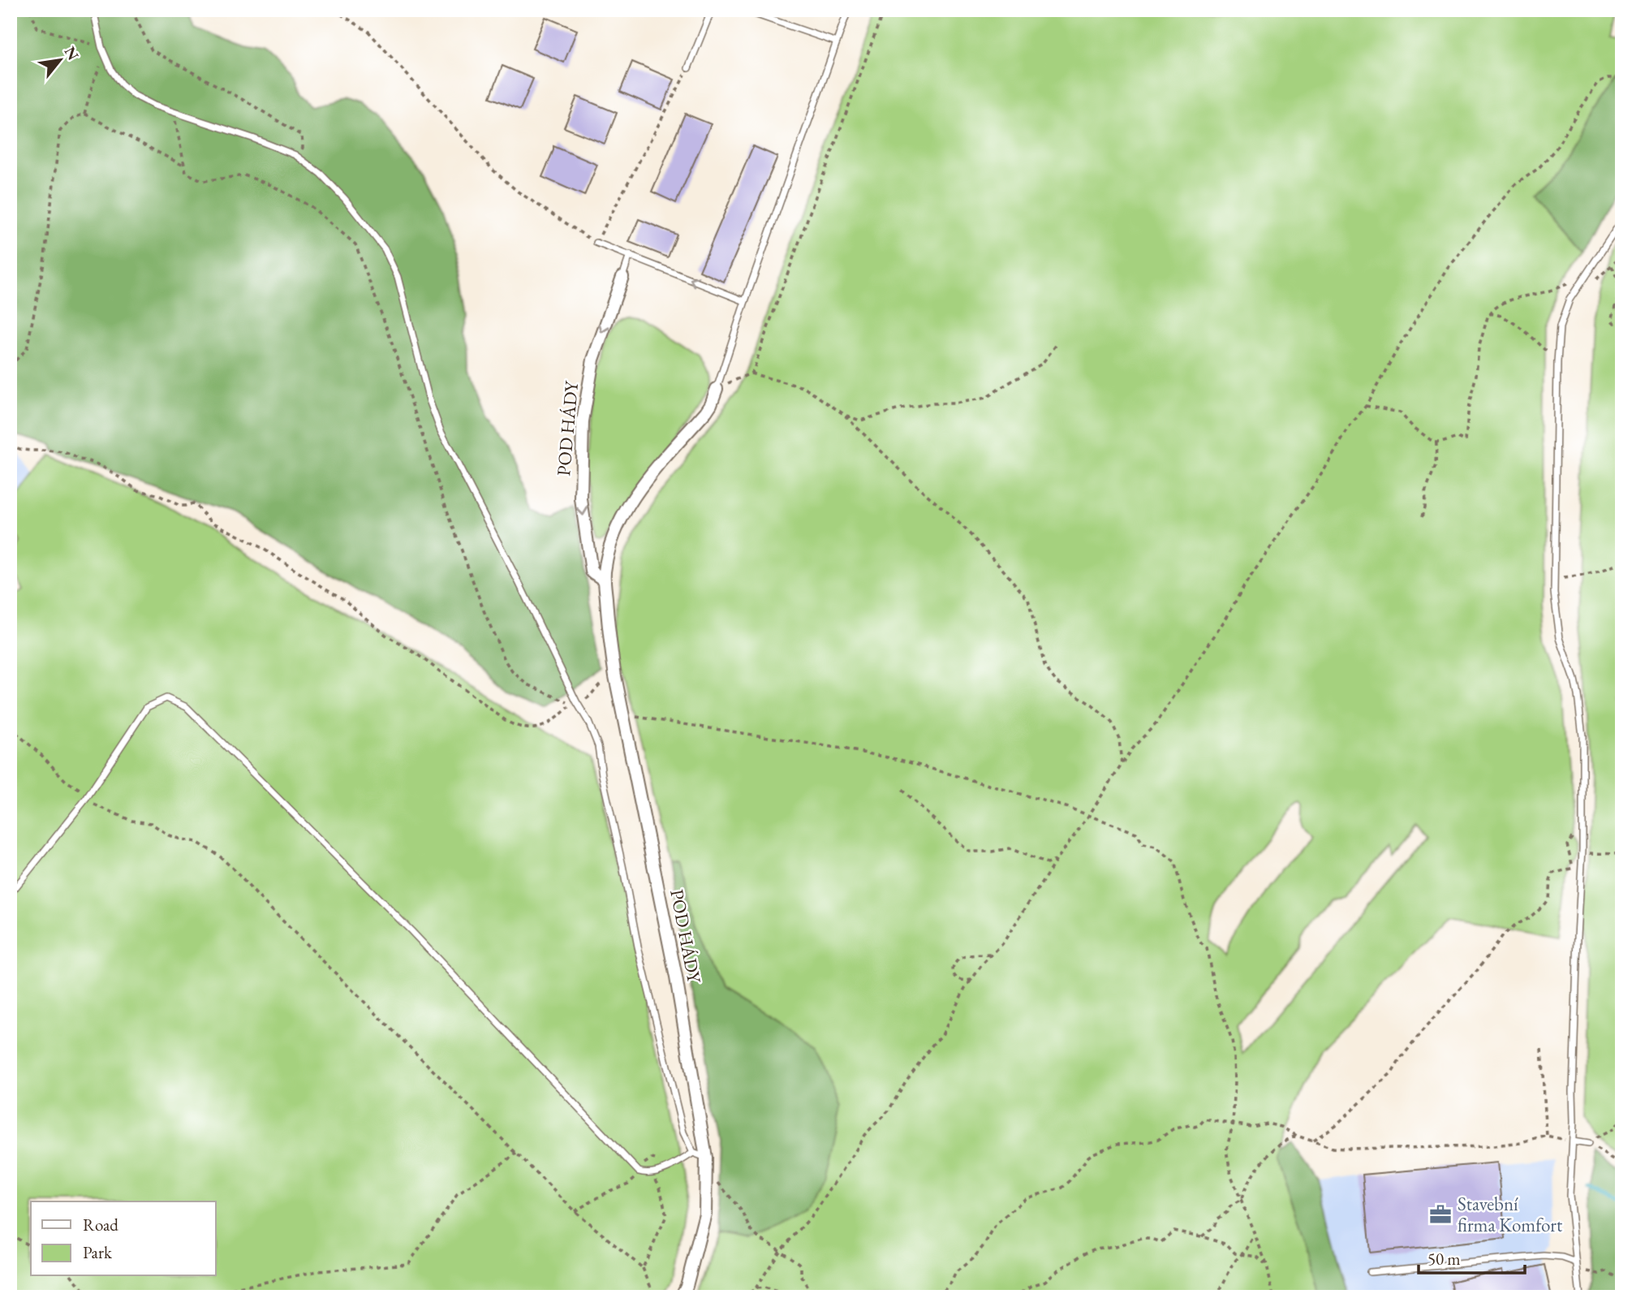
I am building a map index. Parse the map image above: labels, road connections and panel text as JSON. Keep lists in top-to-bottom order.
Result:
{
  "streets": {
    "street": ["POD HÁDY"]
  },
  "places": {
    "office": ["Stavební firma Komfort"]
  },
  "legend": ["Road", "Park"],
  "scale_bar": "50 m",
  "north": "top right"
}
